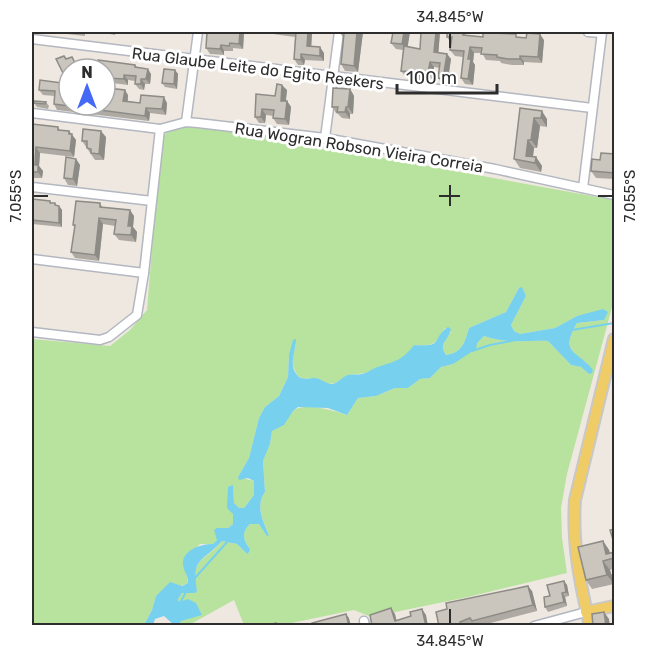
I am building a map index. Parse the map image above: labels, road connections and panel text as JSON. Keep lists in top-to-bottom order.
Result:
{
  "streets": {
    "street": ["Rua Glaube Leite do Egito Reekers", "Rua Wogran Robson Vieira Correia"]
  },
  "scale_bar": "100 m",
  "north": "top",
  "coordinates": ["34.845°W", "7.055°S"]
}
